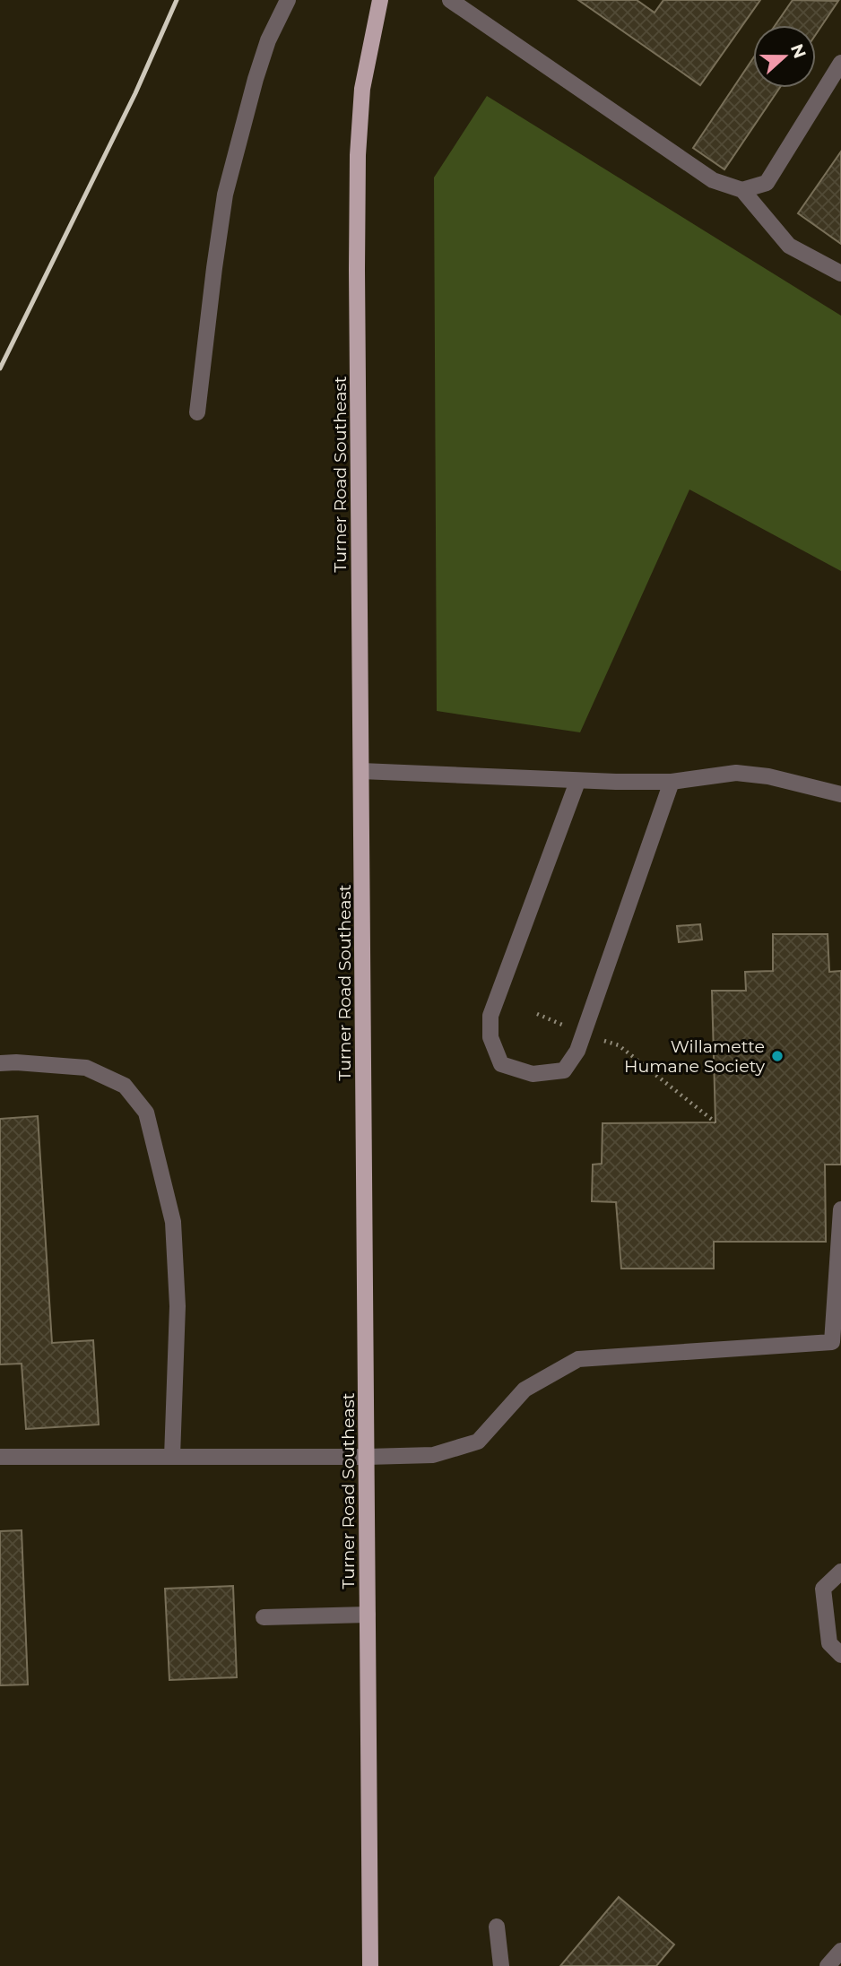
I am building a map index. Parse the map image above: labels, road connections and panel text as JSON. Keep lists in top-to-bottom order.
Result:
{
  "streets": {
    "main road": ["Turner Road Southeast"]
  },
  "places": ["Willamette Humane Society"],
  "north": "right"
}
